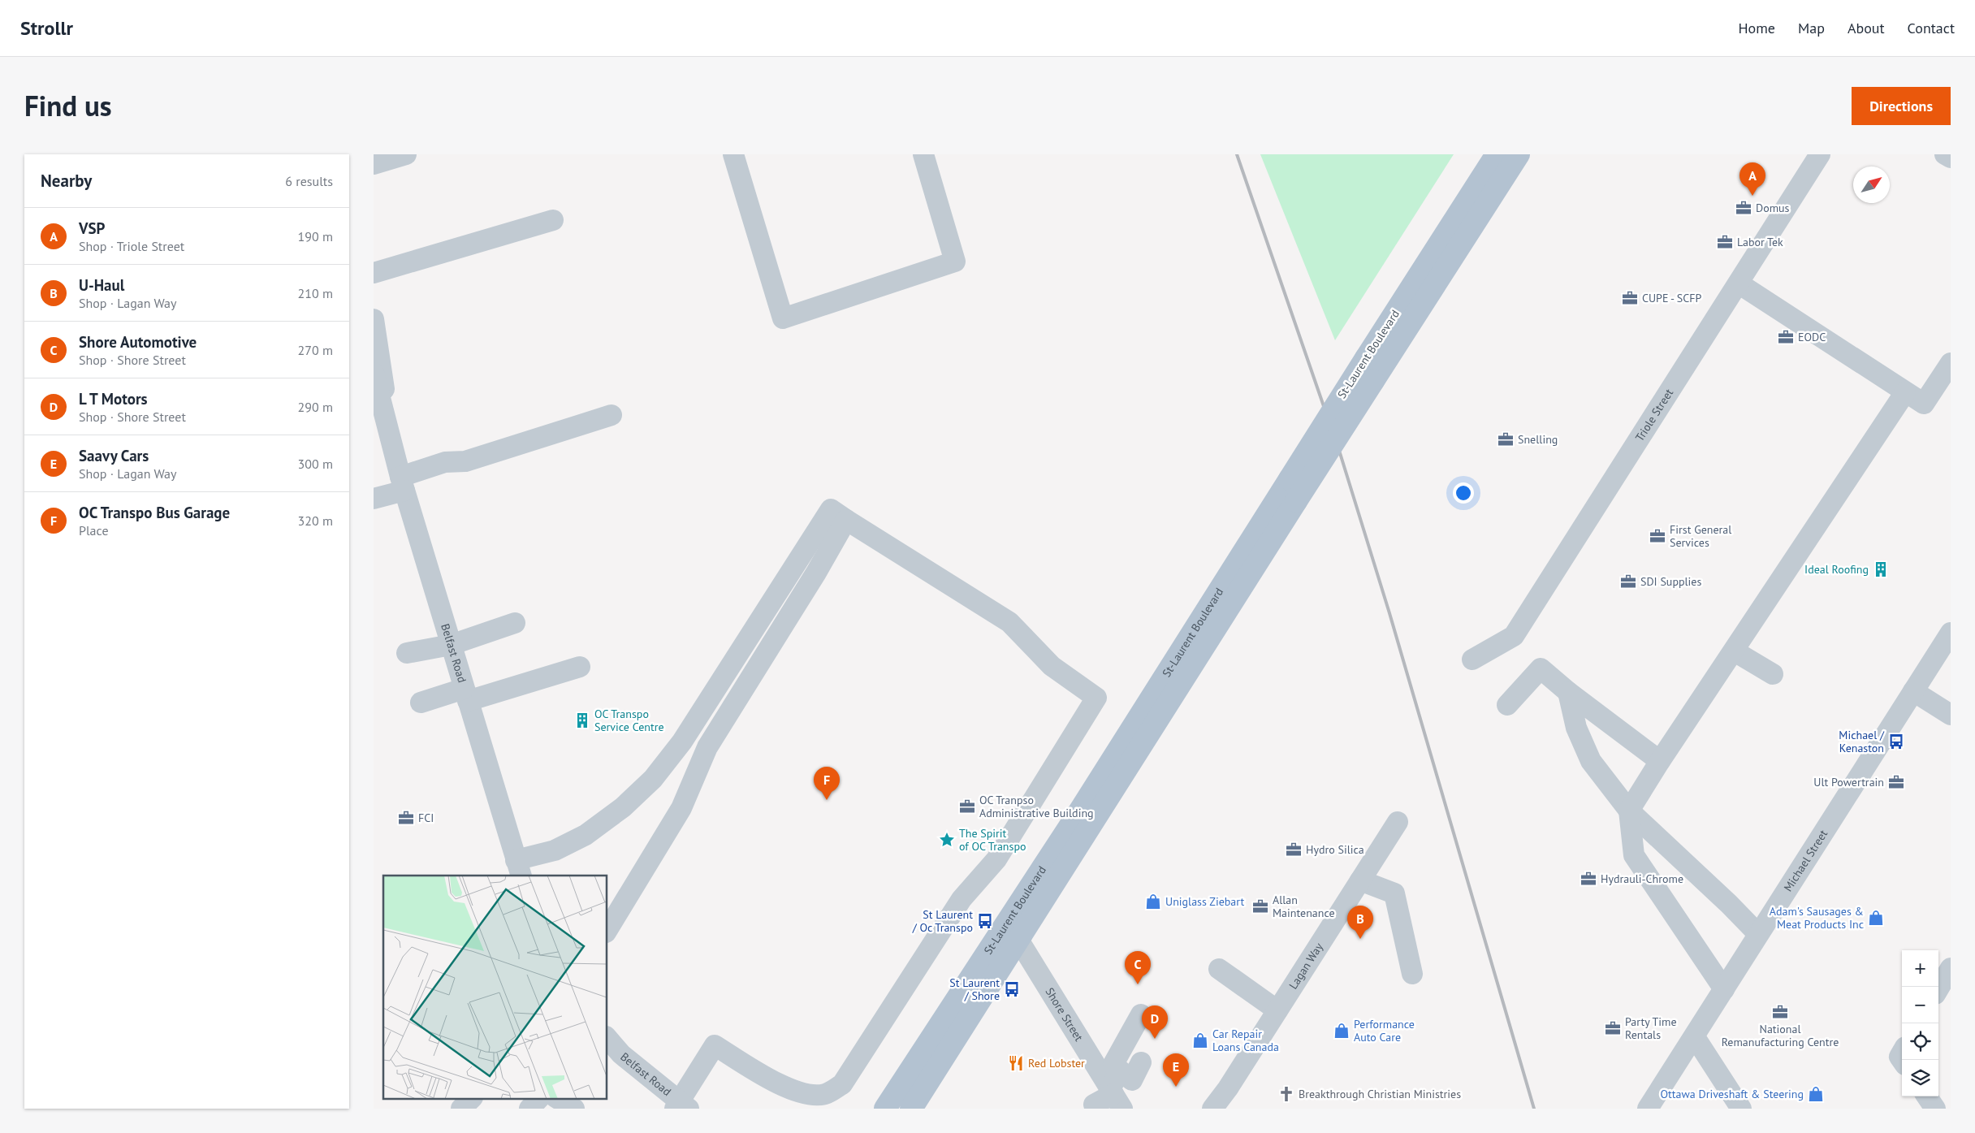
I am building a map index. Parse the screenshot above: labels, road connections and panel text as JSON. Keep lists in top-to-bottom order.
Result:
{
  "streets": {
    "main road": ["St-Laurent Boulevard"],
    "street": [
      "Triole Street",
      "Belfast Road",
      "Michael Street",
      "Lagan Way",
      "Shore Street"
    ]
  },
  "crossings": [
    ["St-Laurent Boulevard", "Shore Street"]
  ],
  "places": {
    "office": [
      "Domus",
      "Labor Tek",
      "CUPE - SCFP",
      "EODC",
      "Snelling",
      "First General Services",
      "SDI Supplies",
      "Ult Powertrain",
      "OC Tranpso Administrative Building",
      "FCI",
      "Hydro Silica",
      "Hydrauli-Chrome",
      "Allan Maintenance",
      "National Remanufacturing Centre",
      "Party Time Rentals"
    ],
    "building": ["Ideal Roofing", "OC Transpo Service Centre"],
    "bus stop": ["Michael / Kenaston", "St Laurent / Oc Transpo", "St Laurent / Shore"],
    "place": ["The Spirit of OC Transpo"],
    "shop": [
      "Uniglass Ziebart",
      "Adam's Sausages & Meat Products Inc",
      "Performance Auto Care",
      "Car Repair Loans Canada",
      "Ottawa Driveshaft & Steering"
    ],
    "restaurant": ["Red Lobster"],
    "church": ["Breakthrough Christian Ministries"]
  },
  "north": "top right",
  "page": {
    "header": "Strollr",
    "nav": [
      "Home",
      "Map",
      "About",
      "Contact"
    ],
    "title": "Find us",
    "buttons": "Directions",
    "heading": ["Nearby", "6 results"],
    "pins": [
      "A",
      "F",
      "B",
      "C",
      "D",
      "E"
    ],
    "list": [
      {
        "mark": "A",
        "name": "VSP",
        "note": "Shop · Triole Street",
        "value": "190 m"
      },
      {
        "mark": "B",
        "name": "U-Haul",
        "note": "Shop · Lagan Way",
        "value": "210 m"
      },
      {
        "mark": "C",
        "name": "Shore Automotive",
        "note": "Shop · Shore Street",
        "value": "270 m"
      },
      {
        "mark": "D",
        "name": "L T Motors",
        "note": "Shop · Shore Street",
        "value": "290 m"
      },
      {
        "mark": "E",
        "name": "Saavy Cars",
        "note": "Shop · Lagan Way",
        "value": "300 m"
      },
      {
        "mark": "F",
        "name": "OC Transpo Bus Garage",
        "note": "Place",
        "value": "320 m"
      }
    ],
    "map_buttons": ["+", "−"]
  }
}
